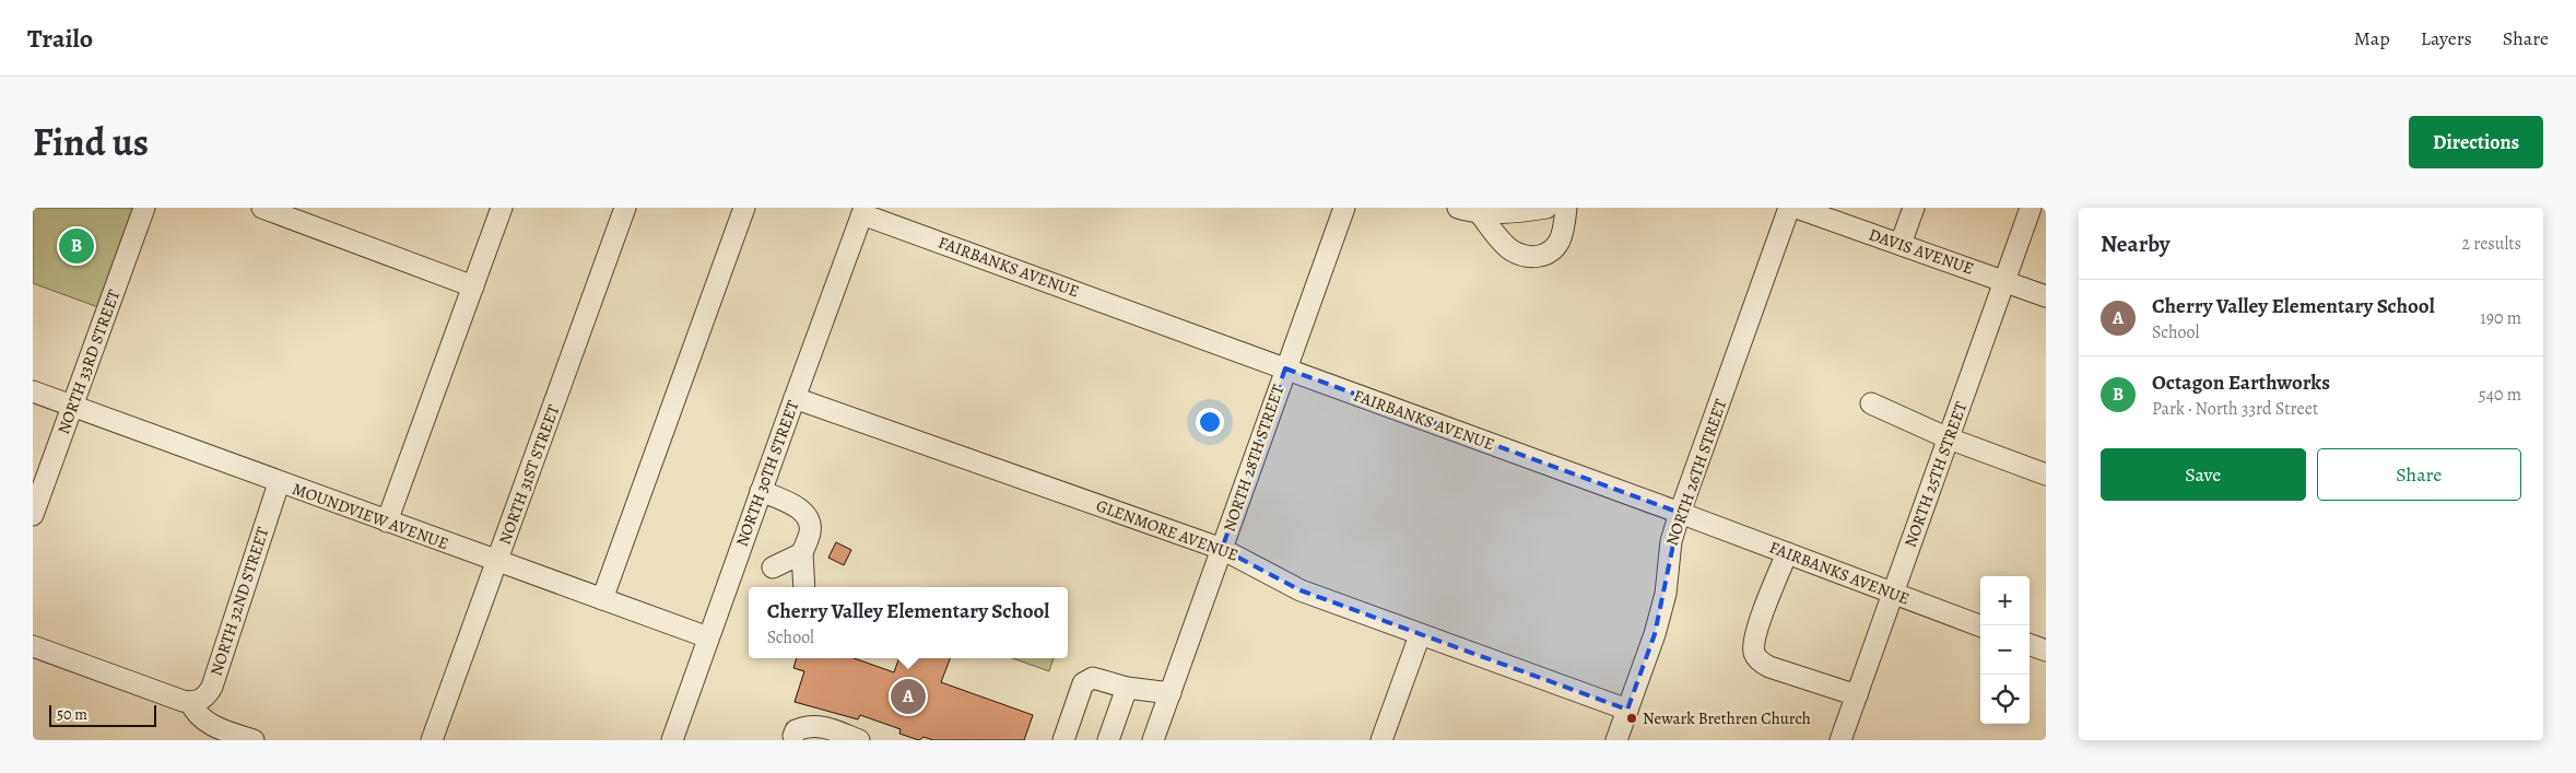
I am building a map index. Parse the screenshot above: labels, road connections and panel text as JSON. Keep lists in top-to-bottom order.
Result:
{
  "streets": {
    "street": [
      "DAVIS AVENUE",
      "FAIRBANKS AVENUE",
      "NORTH 33RD STREET",
      "NORTH 28TH STREET",
      "NORTH 26TH STREET",
      "NORTH 30TH STREET",
      "NORTH 31ST STREET",
      "NORTH 25TH STREET",
      "MOUNDVIEW AVENUE",
      "GLENMORE AVENUE",
      "NORTH 32ND STREET"
    ]
  },
  "crossings": [
    ["DAVIS AVENUE", "NORTH 25TH STREET"],
    ["FAIRBANKS AVENUE", "NORTH 28TH STREET"],
    ["FAIRBANKS AVENUE", "NORTH 26TH STREET"],
    ["FAIRBANKS AVENUE", "NORTH 30TH STREET"],
    ["FAIRBANKS AVENUE", "NORTH 25TH STREET"],
    ["NORTH 33RD STREET", "MOUNDVIEW AVENUE"],
    ["NORTH 28TH STREET", "GLENMORE AVENUE"],
    ["NORTH 26TH STREET", "GLENMORE AVENUE"],
    ["NORTH 30TH STREET", "MOUNDVIEW AVENUE"],
    ["NORTH 30TH STREET", "GLENMORE AVENUE"],
    ["NORTH 31ST STREET", "MOUNDVIEW AVENUE"],
    ["MOUNDVIEW AVENUE", "NORTH 32ND STREET"]
  ],
  "places": ["Newark Brethren Church"],
  "scale_bar": "50 m",
  "page": {
    "header": "Trailo",
    "nav": ["Map", "Layers", "Share"],
    "title": "Find us",
    "buttons": [
      "Directions",
      ["Save", "Share"]
    ],
    "heading": ["Nearby", "2 results"],
    "pins": ["B", "A"],
    "list": [
      {
        "mark": "A",
        "name": "Cherry Valley Elementary School",
        "note": "School",
        "value": "190 m"
      },
      {
        "mark": "B",
        "name": "Octagon Earthworks",
        "note": "Park · North 33rd Street",
        "value": "540 m"
      }
    ],
    "map_buttons": ["+", "−"],
    "popup": ["Cherry Valley Elementary School", "School"],
    "scale": "50 m"
  }
}
